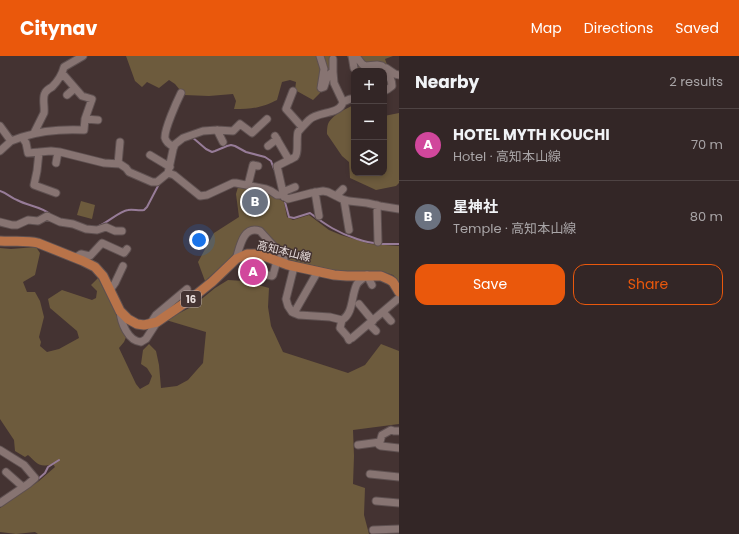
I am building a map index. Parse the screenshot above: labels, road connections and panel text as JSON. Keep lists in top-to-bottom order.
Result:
{
  "streets": {
    "main road": ["高知本山線", "16"]
  },
  "page": {
    "header": "Citynav",
    "nav": ["Map", "Directions", "Saved"],
    "heading": ["Nearby", "2 results"],
    "map_buttons": ["+", "−"],
    "list": [
      {
        "mark": "A",
        "name": "HOTEL MYTH KOUCHI",
        "note": "Hotel · 高知本山線",
        "value": "70 m"
      },
      {
        "mark": "B",
        "name": "星神社",
        "note": "Temple · 高知本山線",
        "value": "80 m"
      }
    ],
    "pins": ["B", "A"],
    "buttons": ["Save", "Share"]
  }
}
